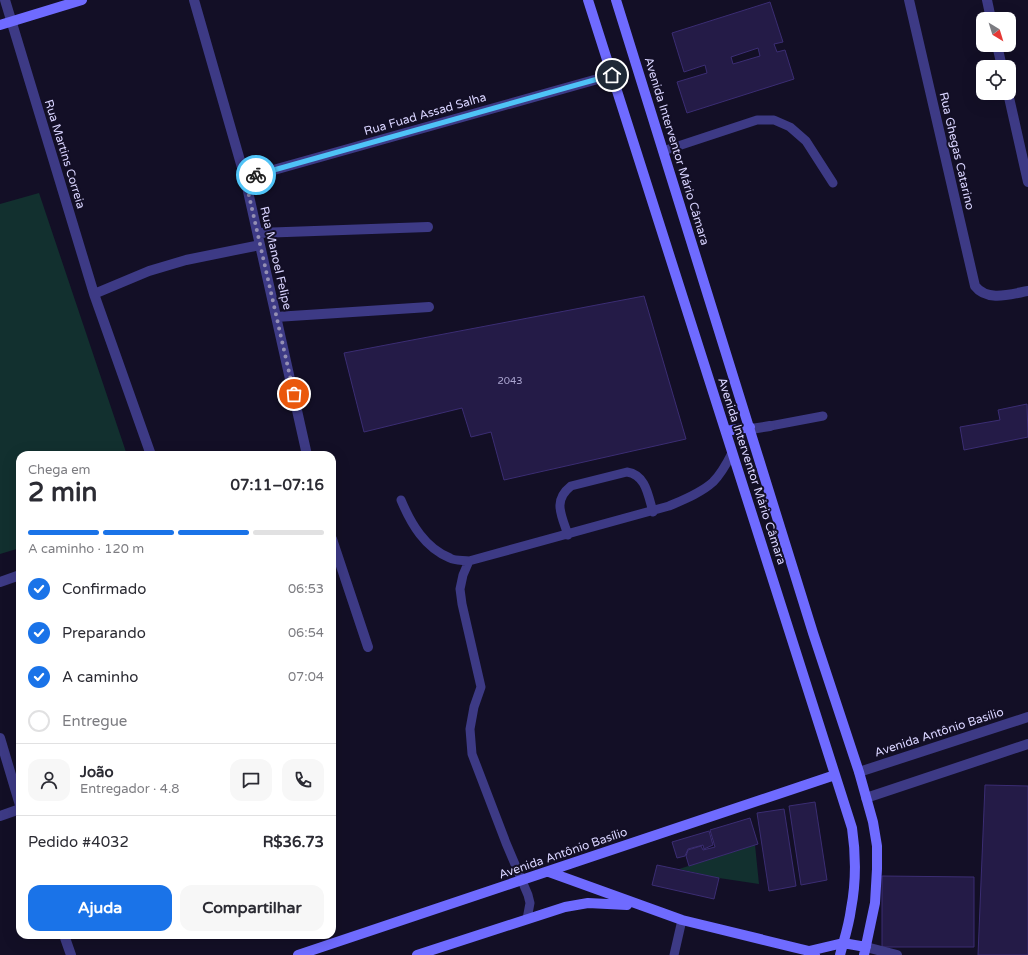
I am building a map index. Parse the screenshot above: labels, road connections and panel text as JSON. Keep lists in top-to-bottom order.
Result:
{
  "streets": {
    "main road": ["Avenida Interventor Mário Câmara", "Avenida Antônio Basílio"],
    "street": [
      "Rua Fuad Assad Salha",
      "Rua Ghegas Catarino",
      "Rua Martins Correia",
      "Rua Manoel Felipe"
    ]
  },
  "crossings": [
    ["Rua Fuad Assad Salha", "Avenida Interventor Mário Câmara"],
    ["Rua Fuad Assad Salha", "Rua Manoel Felipe"],
    ["Avenida Interventor Mário Câmara", "Avenida Antônio Basílio"]
  ],
  "house_numbers": ["2043"],
  "north": "bottom right",
  "page": {
    "heading": ["2 min", "Chega em", "07:11–07:16"],
    "panel": [
      "João",
      "Entregador · 4.8",
      "Pedido #4032",
      "R$36.73"
    ],
    "bar": "A caminho · 120 m",
    "list": [
      ["Confirmado", "06:53"],
      ["Preparando", "06:54"],
      ["A caminho", "07:04"],
      "Entregue"
    ],
    "buttons": ["Ajuda", "Compartilhar"]
  }
}
